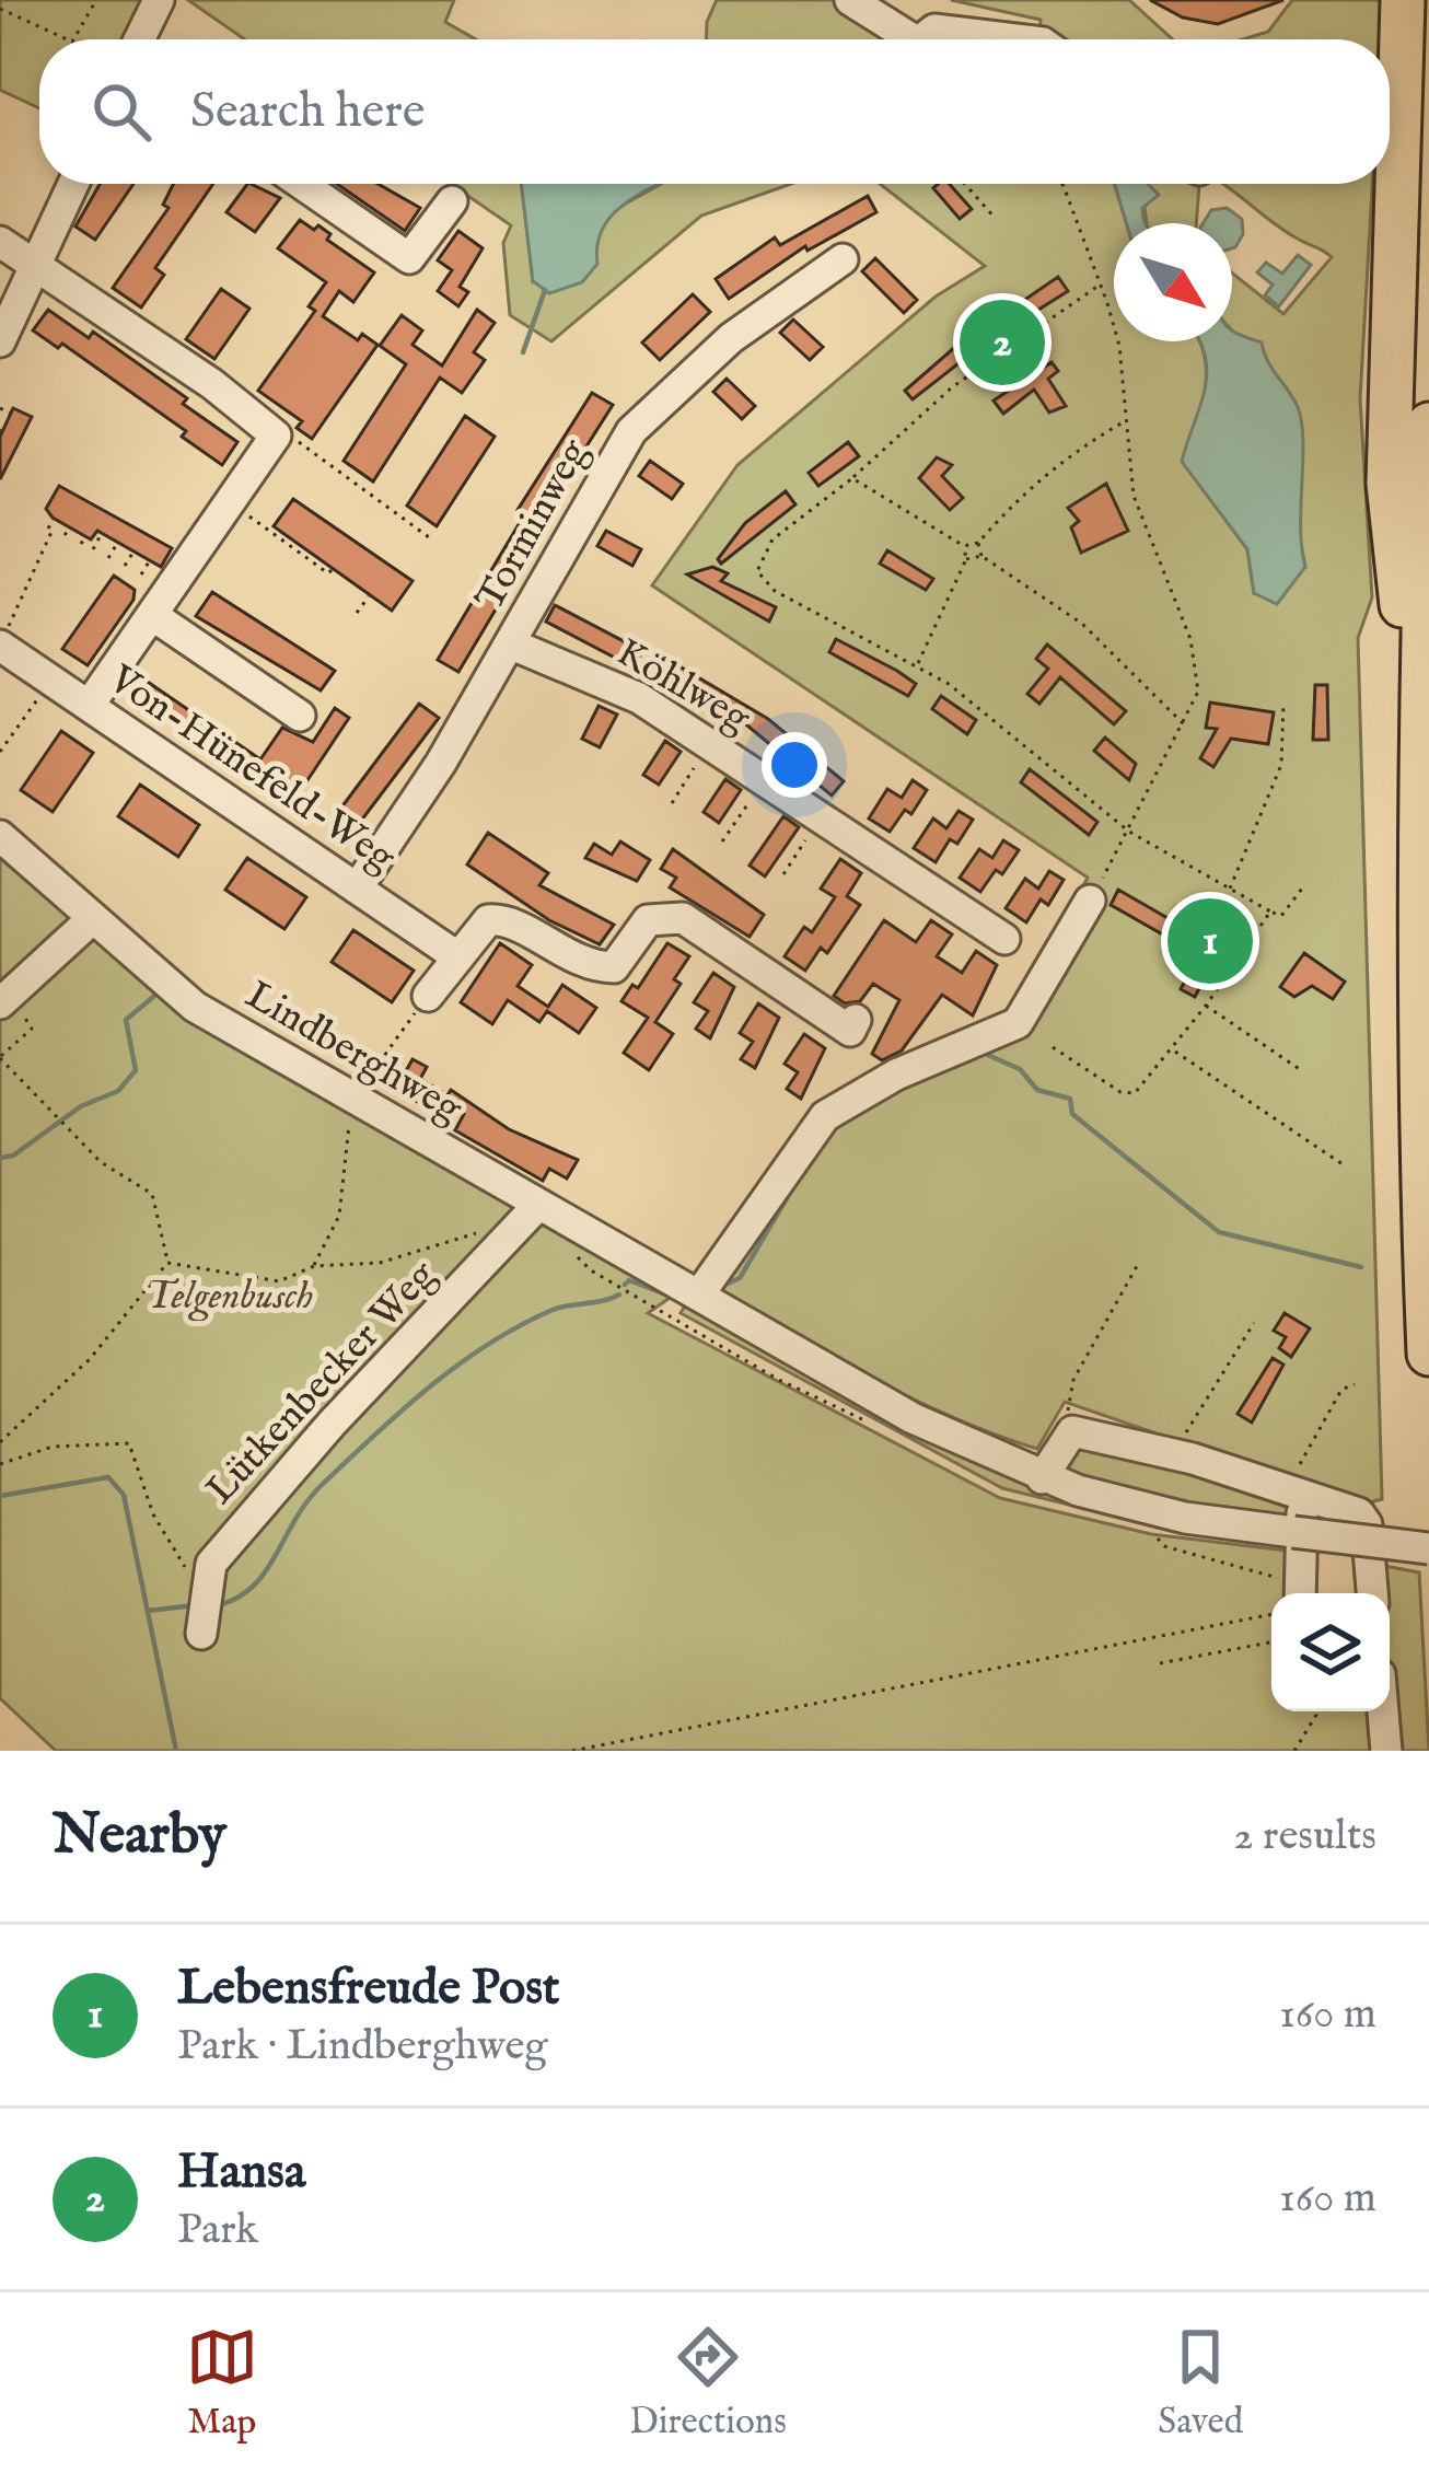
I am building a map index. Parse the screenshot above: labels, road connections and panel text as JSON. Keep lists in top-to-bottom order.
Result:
{
  "streets": {
    "street": [
      "Torminweg",
      "Köhlweg",
      "Von-Hünefeld-Weg",
      "Lindberghweg",
      "Lütkenbecker Weg"
    ]
  },
  "crossings": [
    ["Torminweg", "Köhlweg"],
    ["Torminweg", "Von-Hünefeld-Weg"],
    ["Lindberghweg", "Lütkenbecker Weg"]
  ],
  "parks": ["Telgenbusch"],
  "north": "bottom right",
  "page": {
    "search": "Search here",
    "pins": ["2", "1"],
    "heading": ["Nearby", "2 results"],
    "list": [
      {
        "mark": "1",
        "name": "Lebensfreude Post",
        "note": "Park · Lindberghweg",
        "value": "160 m"
      },
      {
        "mark": "2",
        "name": "Hansa",
        "note": "Park",
        "value": "160 m"
      }
    ],
    "nav": ["Map", "Directions", "Saved"]
  }
}
